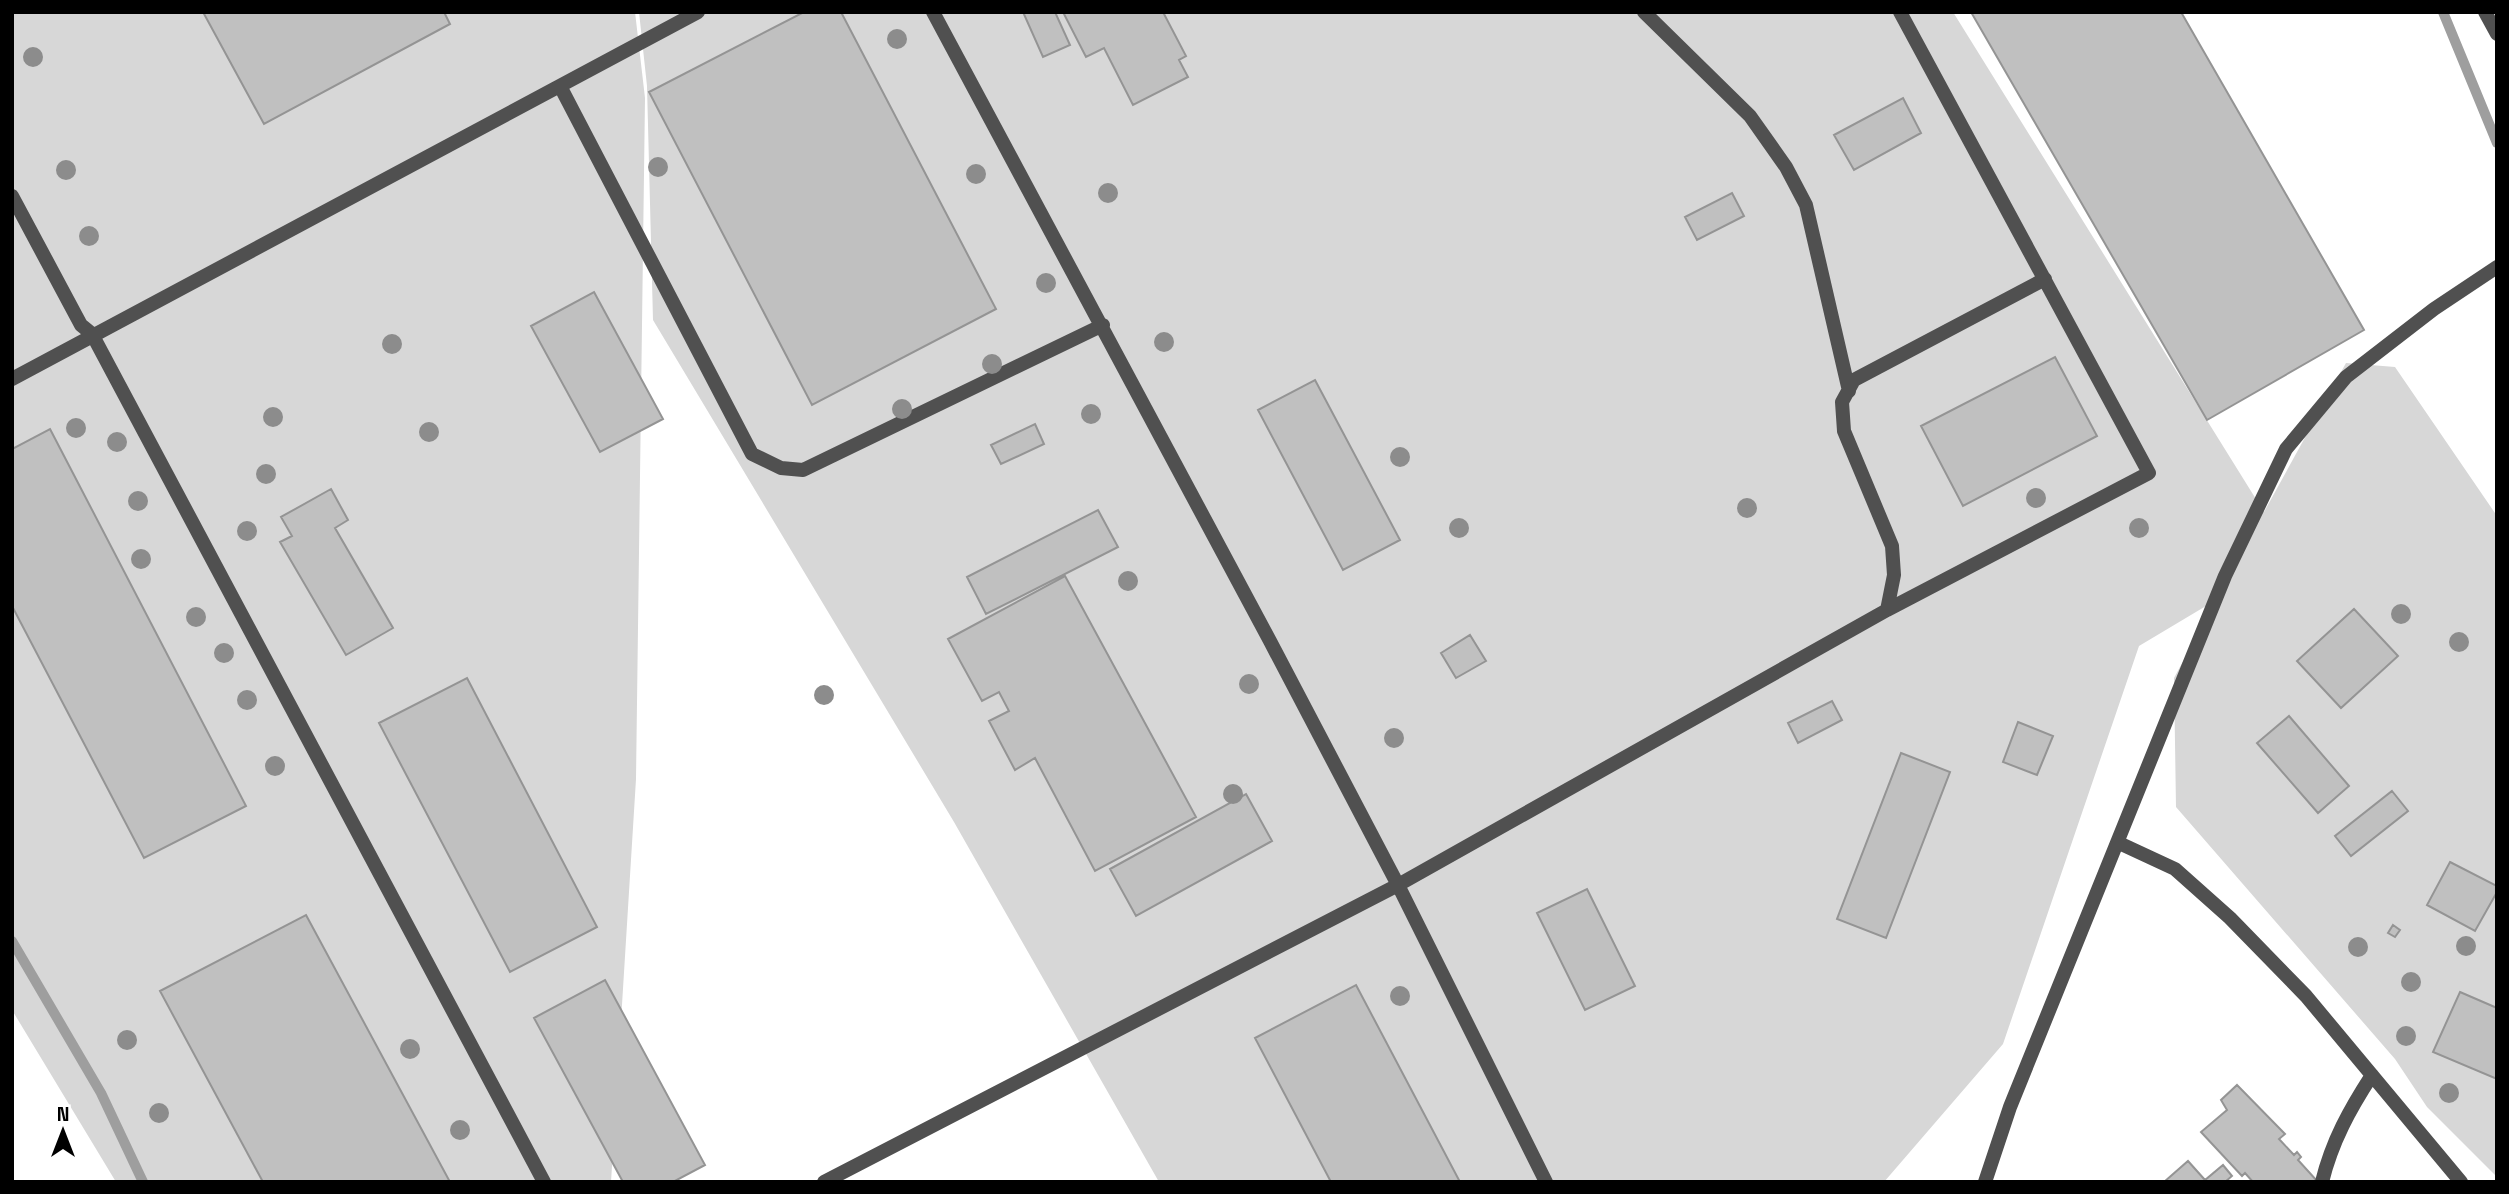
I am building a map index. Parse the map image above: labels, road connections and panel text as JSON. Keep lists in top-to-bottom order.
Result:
{
  "north": "top"
}
